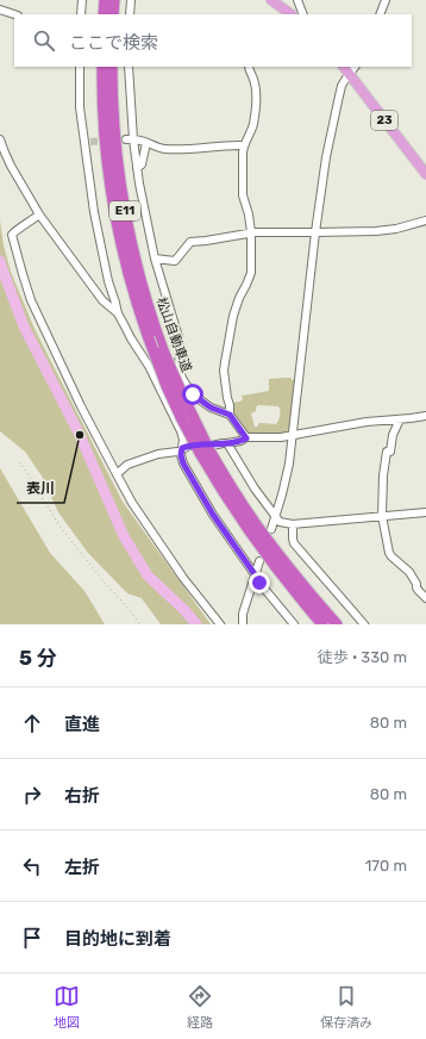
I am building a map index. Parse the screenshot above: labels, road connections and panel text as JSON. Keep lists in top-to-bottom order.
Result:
{
  "streets": {
    "highway": ["E11", "松山自動車道"],
    "main road": ["23"]
  },
  "places": ["表川"],
  "page": {
    "search": "ここで検索",
    "heading": ["5 分", "徒歩 · 330 m"],
    "list": [
      ["直進", "80 m"],
      ["右折", "80 m"],
      ["左折", "170 m"],
      "目的地に到着"
    ],
    "nav": ["地図", "経路", "保存済み"]
  }
}
